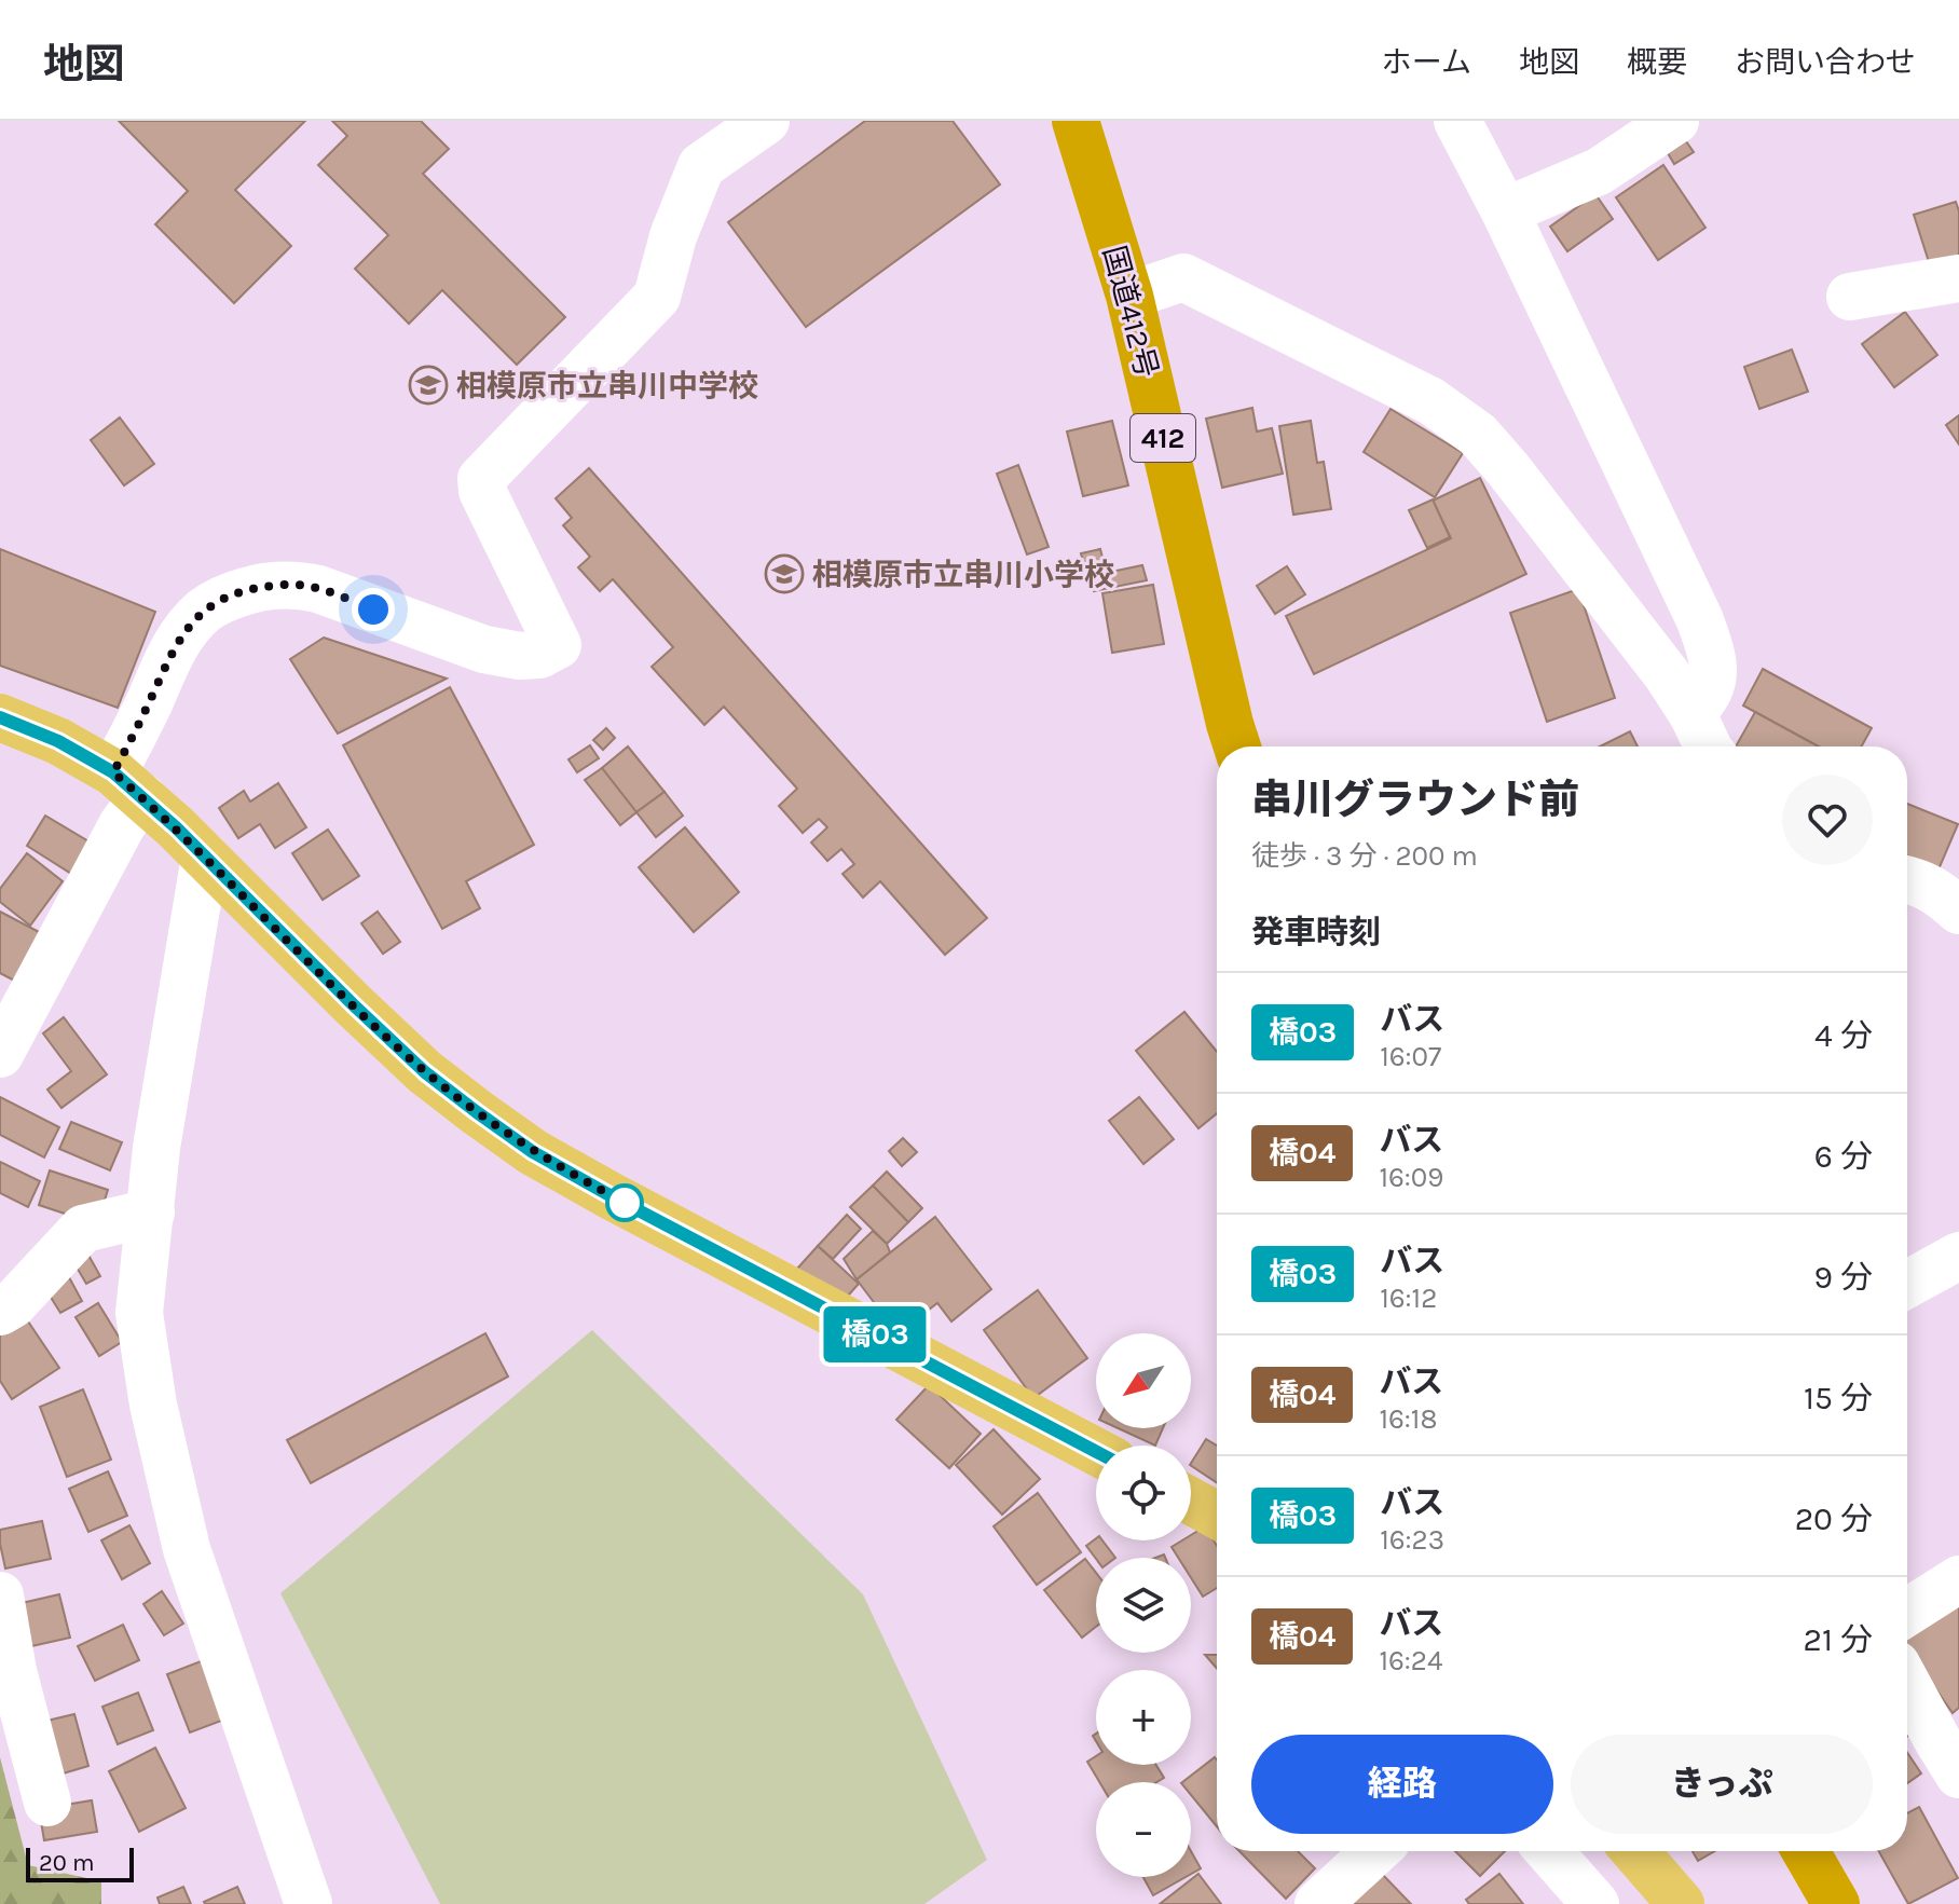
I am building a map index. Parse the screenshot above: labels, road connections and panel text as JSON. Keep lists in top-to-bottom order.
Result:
{
  "streets": {
    "highway": ["国道412号", "412"]
  },
  "places": {
    "school or university": ["相模原市立串川中学校", "相模原市立串川小学校"]
  },
  "lines": ["bus line 橋03"],
  "scale_bar": "20 m",
  "north": "bottom left",
  "page": {
    "header": "地図",
    "nav": [
      "ホーム",
      "地図",
      "概要",
      "お問い合わせ"
    ],
    "on_map": "橋03",
    "heading": [
      ["串川グラウンド前", "徒歩 · 3 分 · 200 m"],
      "発車時刻"
    ],
    "list": [
      {
        "mark": "橋03",
        "name": "バス",
        "note": "16:07",
        "value": "4 分"
      },
      {
        "mark": "橋04",
        "name": "バス",
        "note": "16:09",
        "value": "6 分"
      },
      {
        "mark": "橋03",
        "name": "バス",
        "note": "16:12",
        "value": "9 分"
      },
      {
        "mark": "橋04",
        "name": "バス",
        "note": "16:18",
        "value": "15 分"
      },
      {
        "mark": "橋03",
        "name": "バス",
        "note": "16:23",
        "value": "20 分"
      },
      {
        "mark": "橋04",
        "name": "バス",
        "note": "16:24",
        "value": "21 分"
      }
    ],
    "map_buttons": ["+", "−"],
    "buttons": ["経路", "きっぷ"],
    "scale": "20 m"
  }
}
